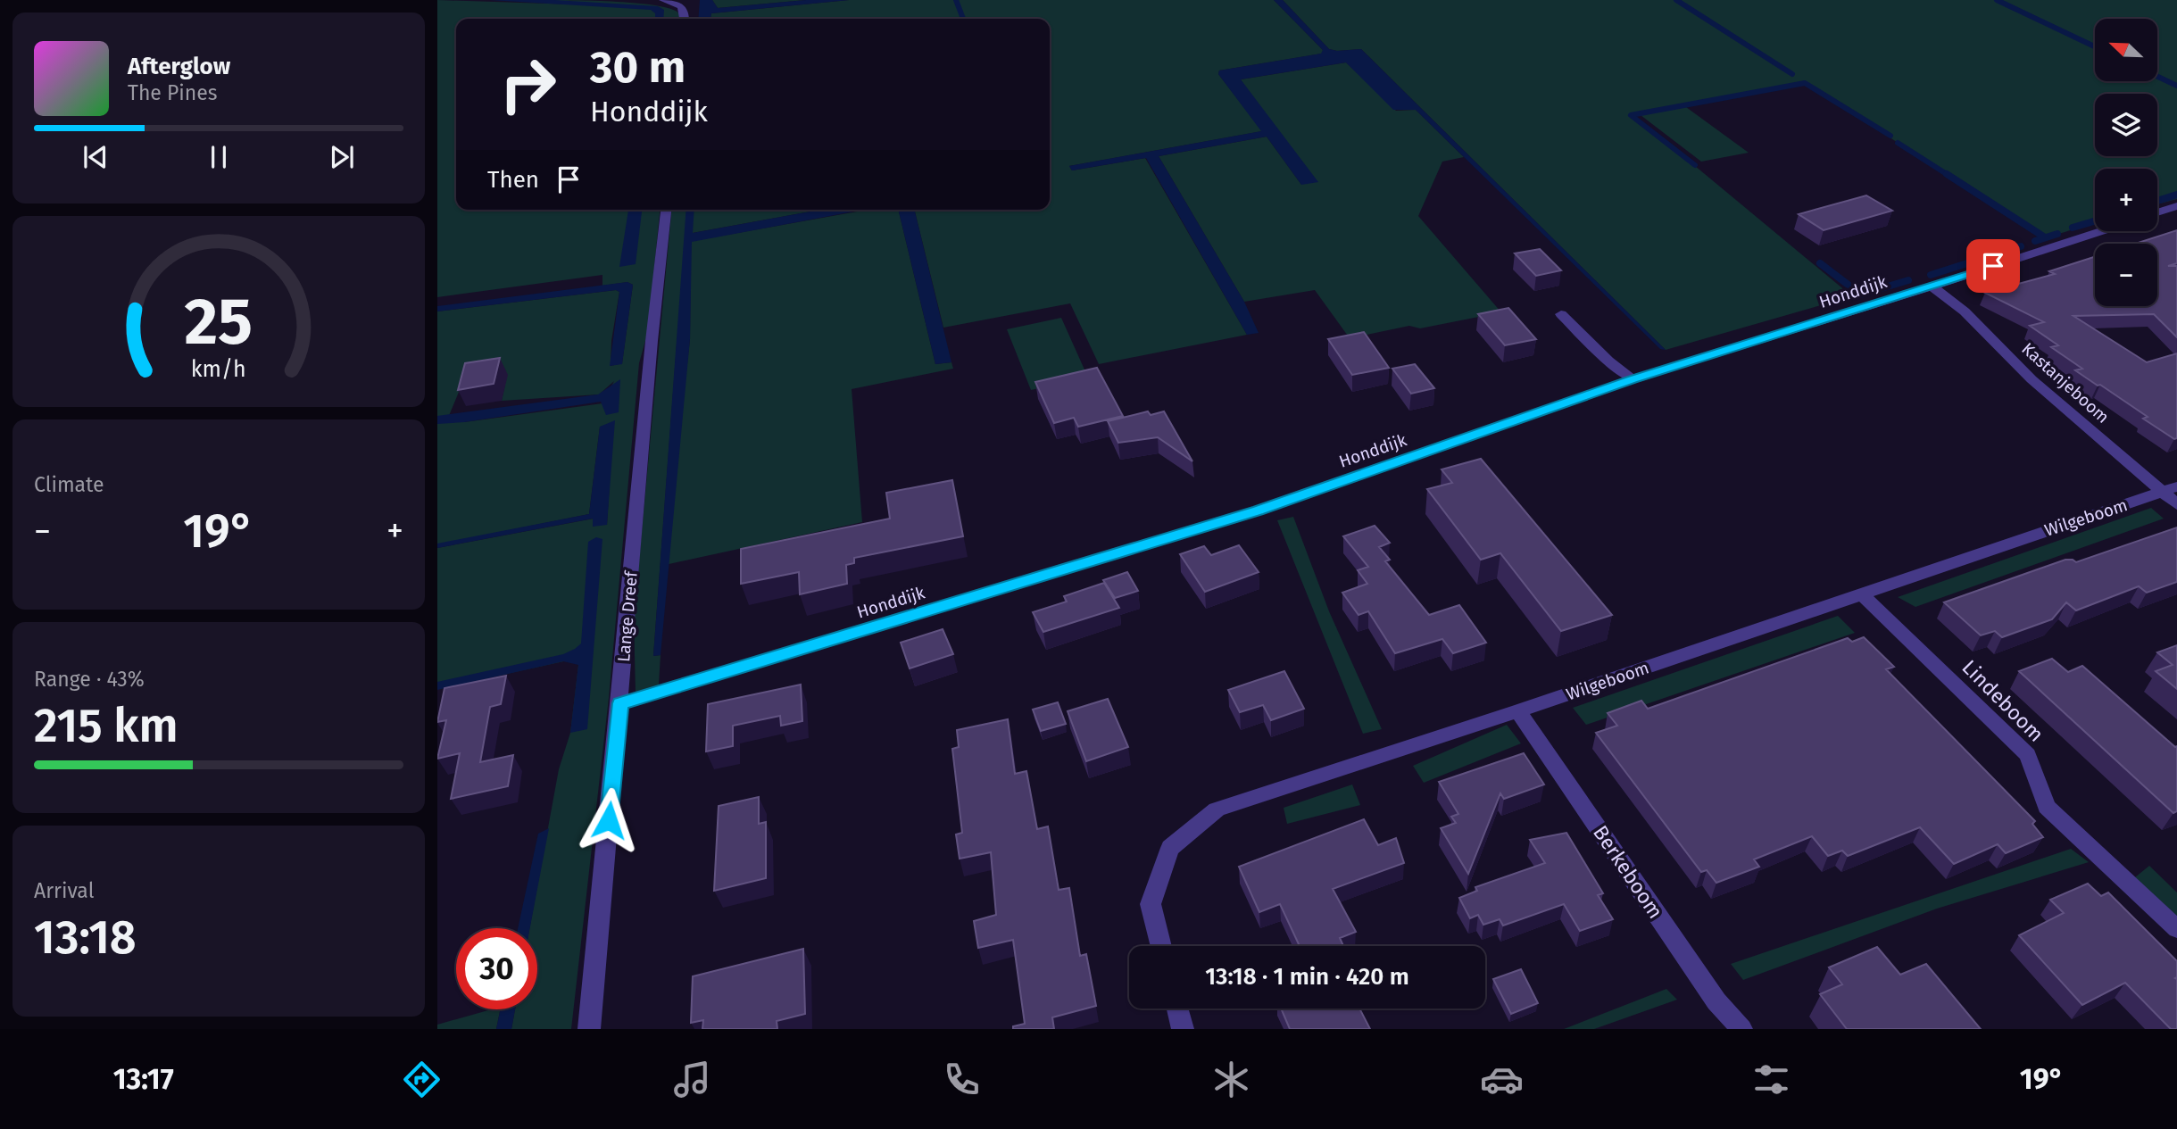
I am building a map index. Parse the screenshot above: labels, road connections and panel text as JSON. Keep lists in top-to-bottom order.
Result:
{
  "streets": {
    "street": [
      "Honddijk",
      "Kastanjeboom",
      "Wilgeboom",
      "Lange Dreef",
      "Lindeboom",
      "Berkeboom"
    ]
  },
  "crossings": [
    ["Honddijk", "Kastanjeboom"],
    ["Honddijk", "Lange Dreef"],
    ["Kastanjeboom", "Wilgeboom"],
    ["Wilgeboom", "Lindeboom"],
    ["Wilgeboom", "Berkeboom"]
  ],
  "north": "top left",
  "page": {
    "map_buttons": ["+", "−"],
    "turn": ["30 m", "Honddijk"],
    "song": ["Afterglow", "The Pines"],
    "then": "Then",
    "tile": [
      "Climate",
      ["Range · 43%", "215 km"],
      ["Arrival", "13:18"]
    ],
    "heat": ["−", "19°", "+"],
    "limit": "30",
    "trip": "13:18 · 1 min · 420 m",
    "tabs": ["13:17", "19°"],
    "gauge": ["25", "km/h"]
  }
}
